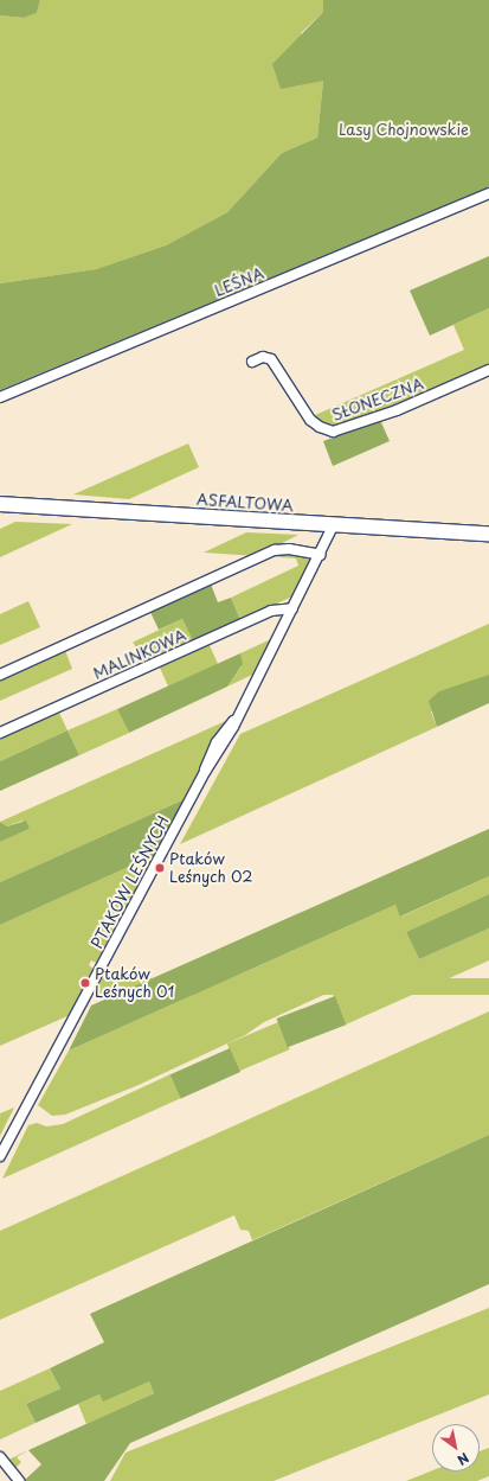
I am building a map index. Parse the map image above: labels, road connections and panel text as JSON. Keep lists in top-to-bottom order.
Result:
{
  "streets": {
    "main road": ["ASFALTOWA"],
    "street": [
      "LEŚNA",
      "SŁONECZNA",
      "MALINKOWA",
      "PTAKÓW LEŚNYCH"
    ]
  },
  "crossings": [
    ["ASFALTOWA", "PTAKÓW LEŚNYCH"],
    ["MALINKOWA", "PTAKÓW LEŚNYCH"]
  ],
  "parks": ["Lasy Chojnowskie"],
  "places": ["Ptaków Leśnych 02", "Ptaków Leśnych 01"],
  "north": "bottom right"
}
